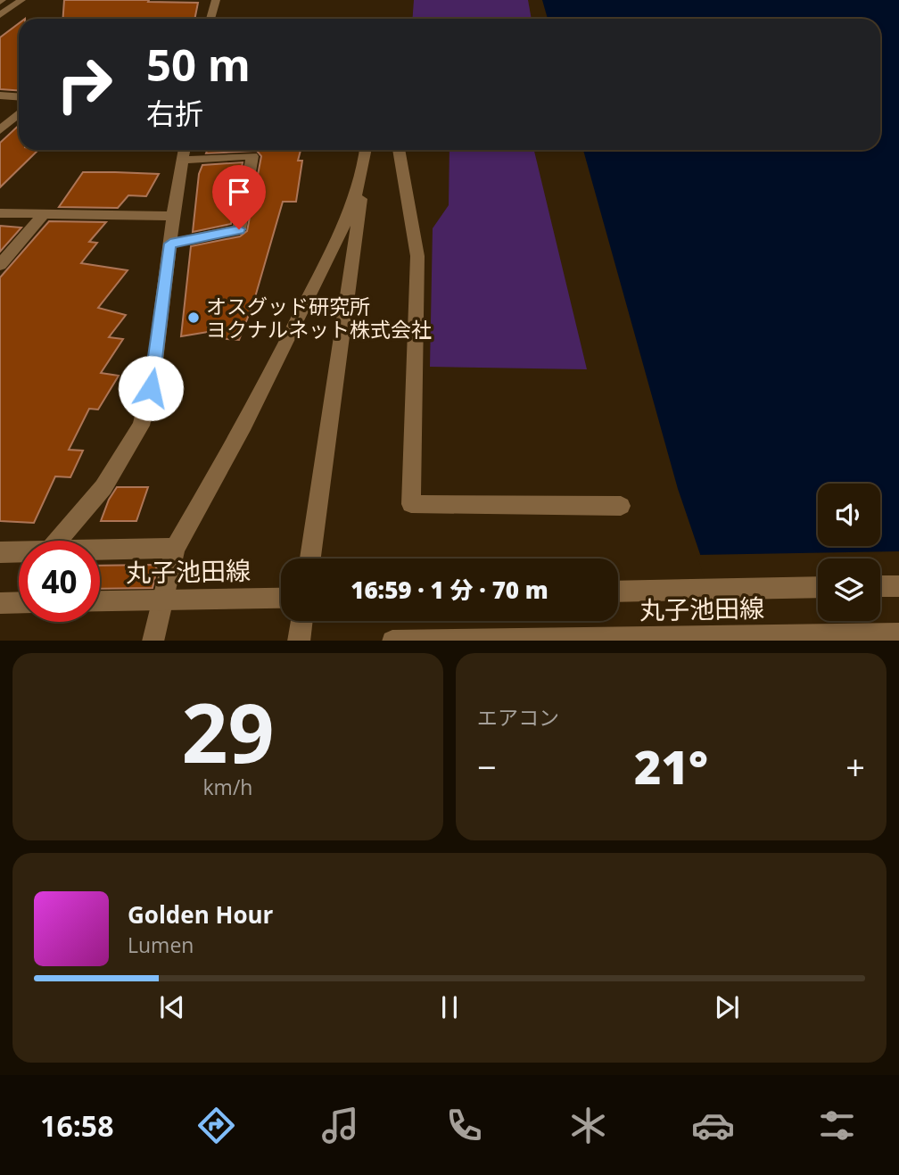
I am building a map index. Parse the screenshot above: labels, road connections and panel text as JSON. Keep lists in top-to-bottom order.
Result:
{
  "streets": {
    "street": ["丸子池田線"]
  },
  "places": ["オスグッド研究所 ヨクナルネット株式会社"],
  "page": {
    "turn": ["50 m", "右折"],
    "limit": "40",
    "trip": "16:59 · 1 分 · 70 m",
    "tile": [
      ["29", "km/h"],
      "エアコン"
    ],
    "heat": ["−", "21°", "+"],
    "song": ["Golden Hour", "Lumen"],
    "tabs": "16:58"
  }
}
